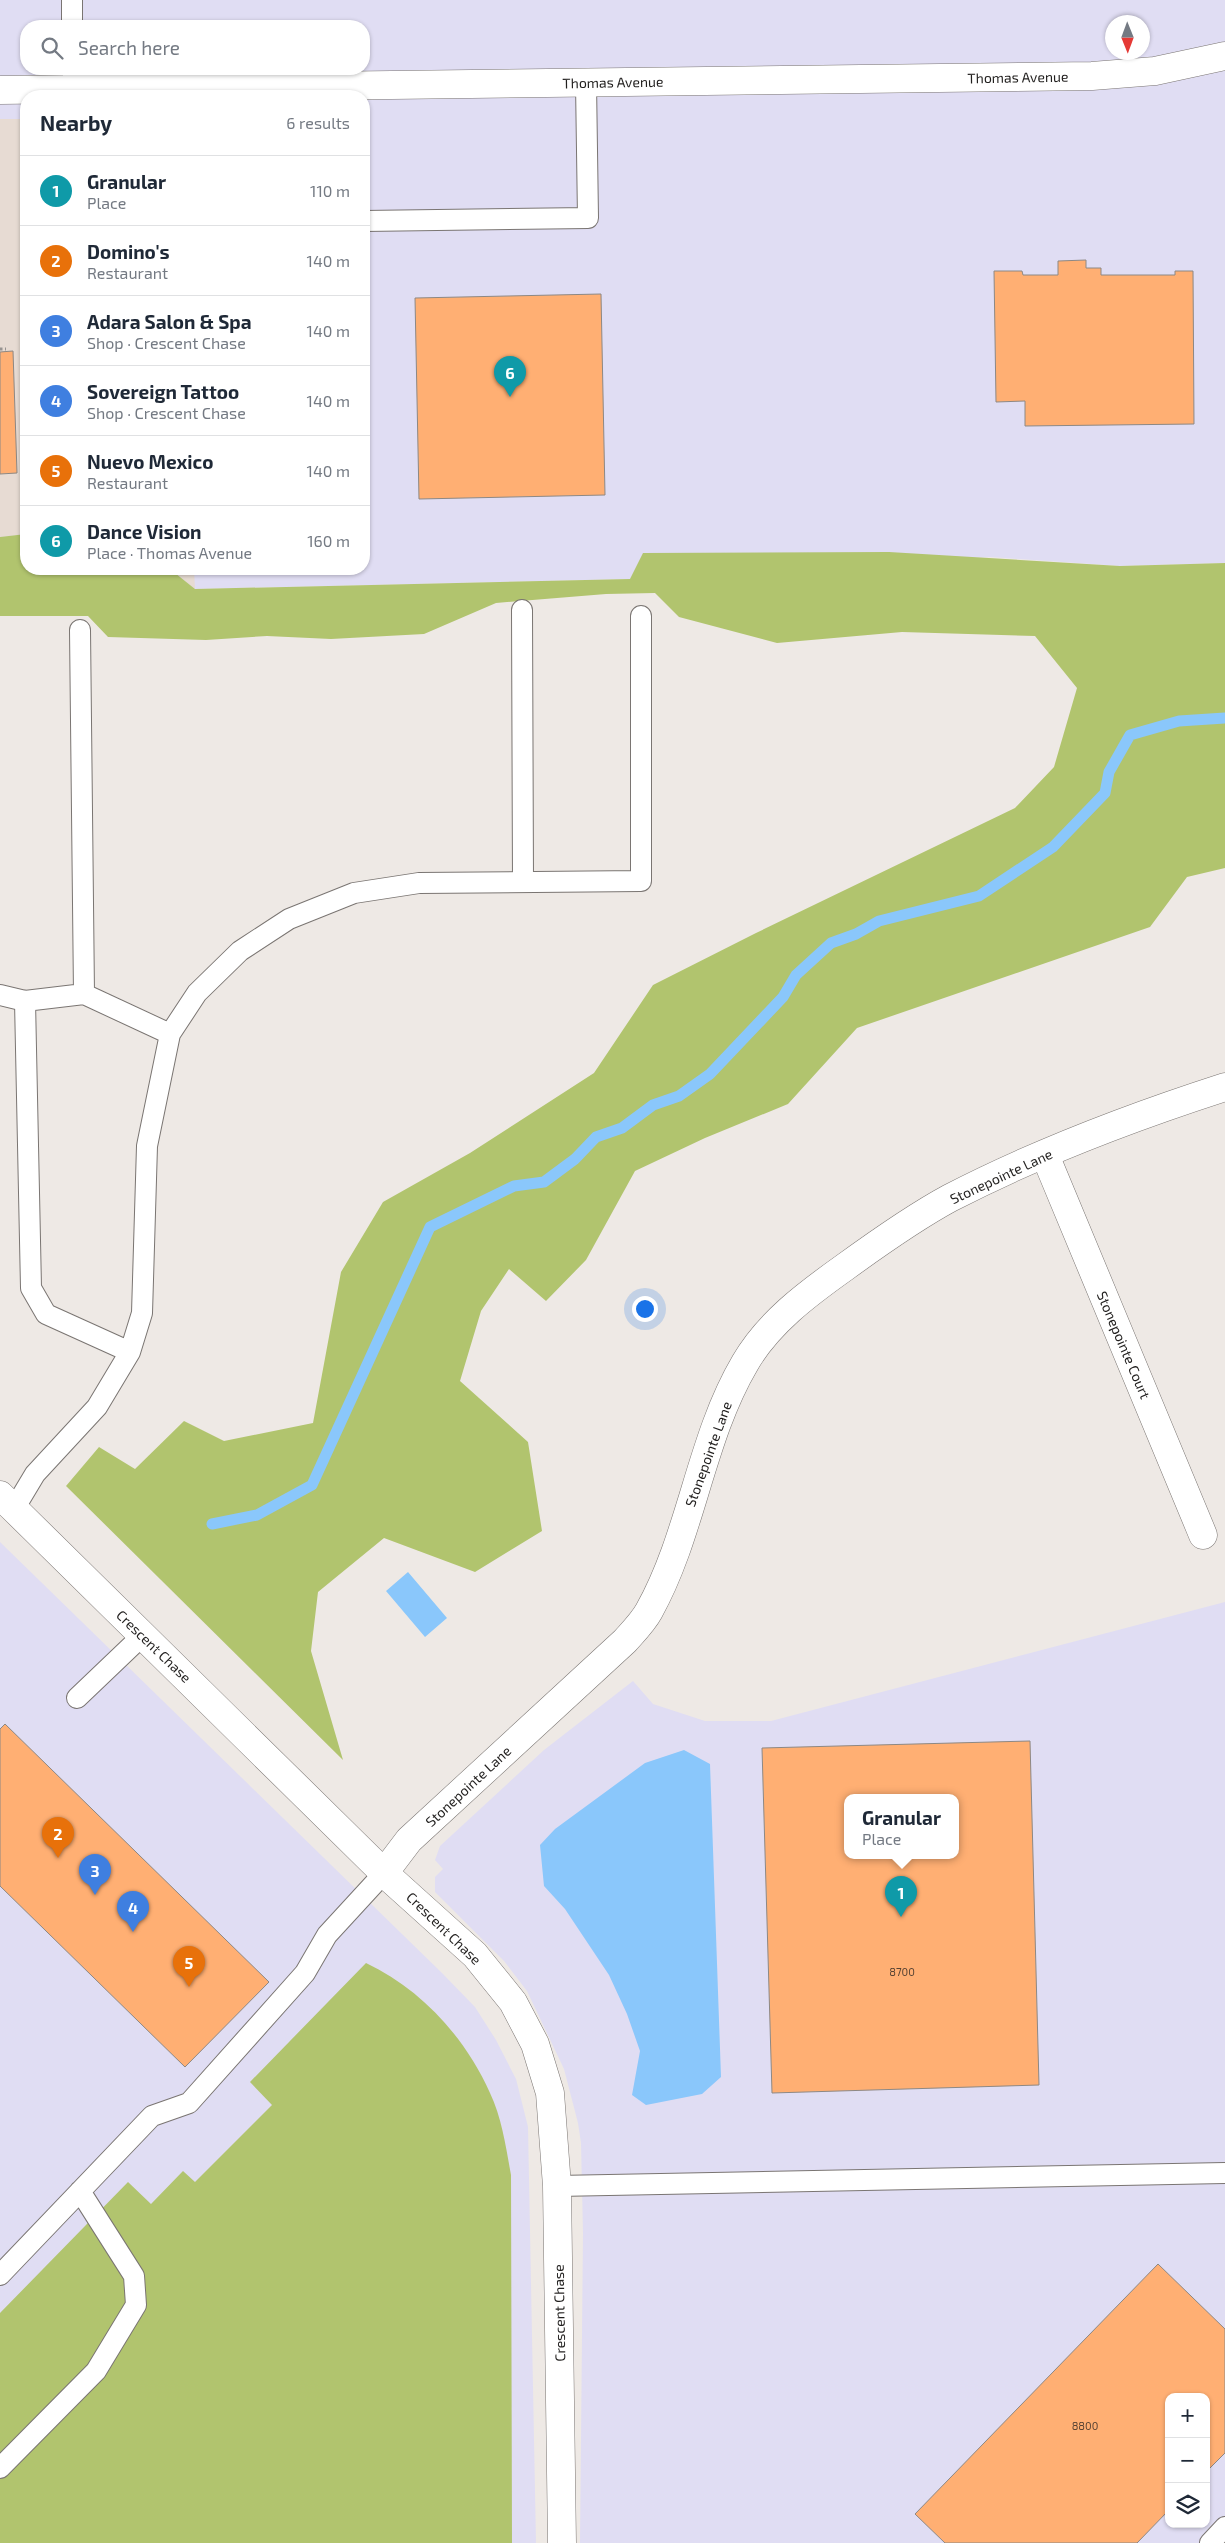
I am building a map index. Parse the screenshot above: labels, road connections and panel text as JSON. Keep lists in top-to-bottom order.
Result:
{
  "streets": {
    "street": [
      "Thomas Avenue",
      "Stonepointe Lane",
      "Stonepointe Court",
      "Crescent Chase"
    ]
  },
  "crossings": [
    ["Stonepointe Lane", "Stonepointe Court"],
    ["Stonepointe Lane", "Crescent Chase"]
  ],
  "house_numbers": ["8700", "8800"],
  "north": "bottom",
  "page": {
    "search": "Search here",
    "heading": ["Nearby", "6 results"],
    "list": [
      {
        "mark": "1",
        "name": "Granular",
        "note": "Place",
        "value": "110 m"
      },
      {
        "mark": "2",
        "name": "Domino's",
        "note": "Restaurant",
        "value": "140 m"
      },
      {
        "mark": "3",
        "name": "Adara Salon & Spa",
        "note": "Shop · Crescent Chase",
        "value": "140 m"
      },
      {
        "mark": "4",
        "name": "Sovereign Tattoo",
        "note": "Shop · Crescent Chase",
        "value": "140 m"
      },
      {
        "mark": "5",
        "name": "Nuevo Mexico",
        "note": "Restaurant",
        "value": "140 m"
      },
      {
        "mark": "6",
        "name": "Dance Vision",
        "note": "Place · Thomas Avenue",
        "value": "160 m"
      }
    ],
    "pins": [
      "6",
      "2",
      "3",
      "1",
      "4",
      "5"
    ],
    "popup": ["Granular", "Place"],
    "map_buttons": ["+", "−"]
  }
}
